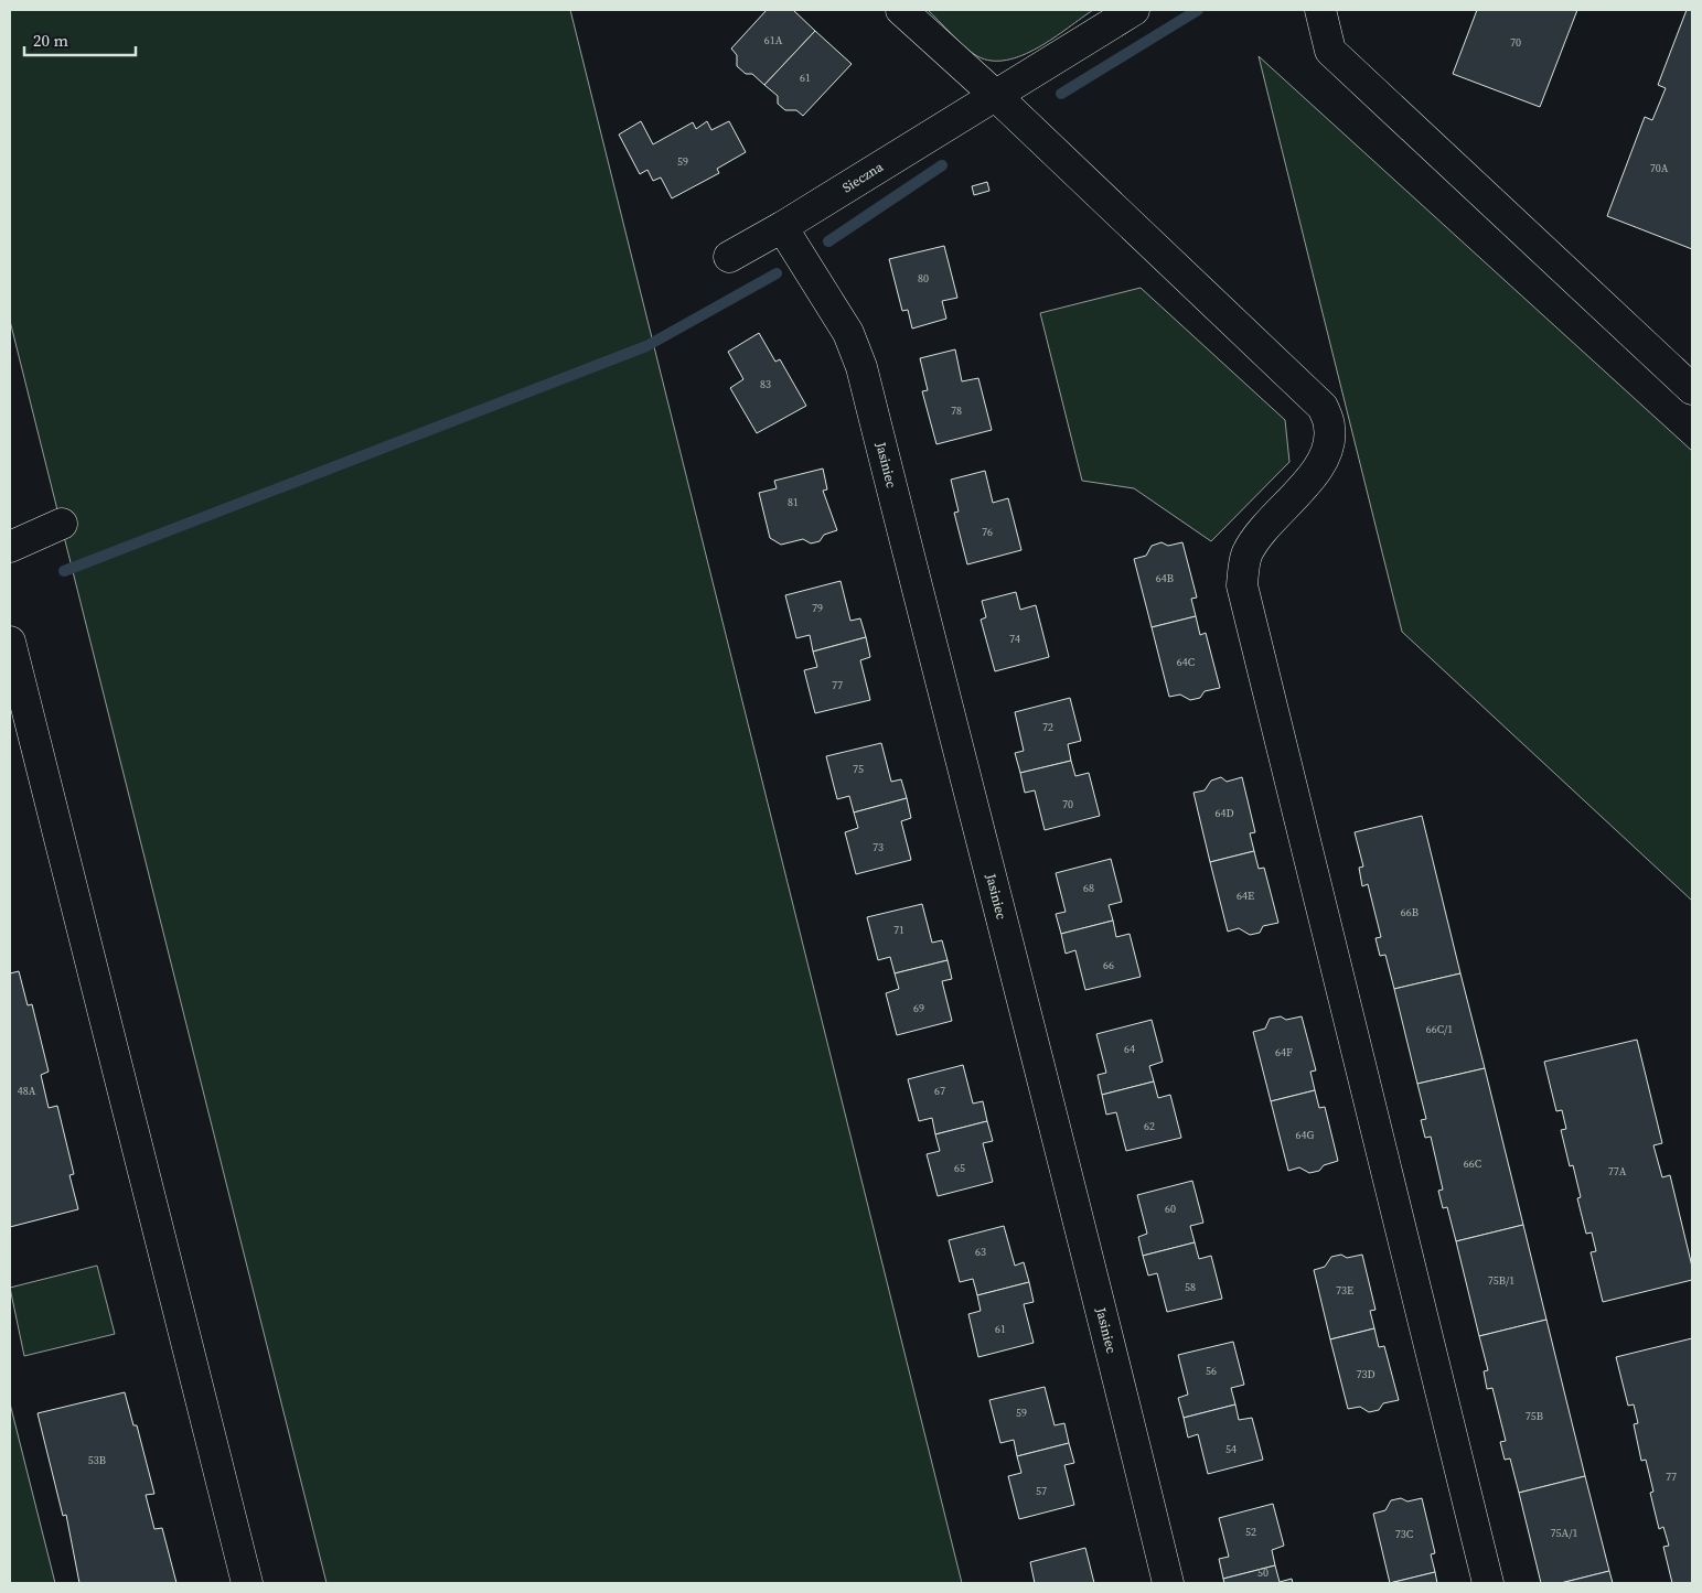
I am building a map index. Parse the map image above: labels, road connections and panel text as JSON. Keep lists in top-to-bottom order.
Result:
{
  "streets": {
    "street": ["Sieczna", "Jasiniec"]
  },
  "crossings": [
    ["Sieczna", "Jasiniec"]
  ],
  "house_numbers": [
    "61A",
    "70",
    "61",
    "59",
    "70A",
    "80",
    "83",
    "78",
    "81",
    "76",
    "64B",
    "79",
    "74",
    "64C",
    "77",
    "72",
    "75",
    "70",
    "64D",
    "73",
    "68",
    "64E",
    "66B",
    "71",
    "66",
    "69",
    "66C/1",
    "64",
    "64F",
    "48A",
    "67",
    "62",
    "64G",
    "66C",
    "65",
    "77A",
    "60",
    "63",
    "75B/1",
    "58",
    "73E",
    "61",
    "56",
    "73D",
    "59",
    "75B",
    "54",
    "53B",
    "77",
    "57",
    "52",
    "75A/1",
    "73C",
    "50"
  ],
  "scale_bar": "20 m"
}
